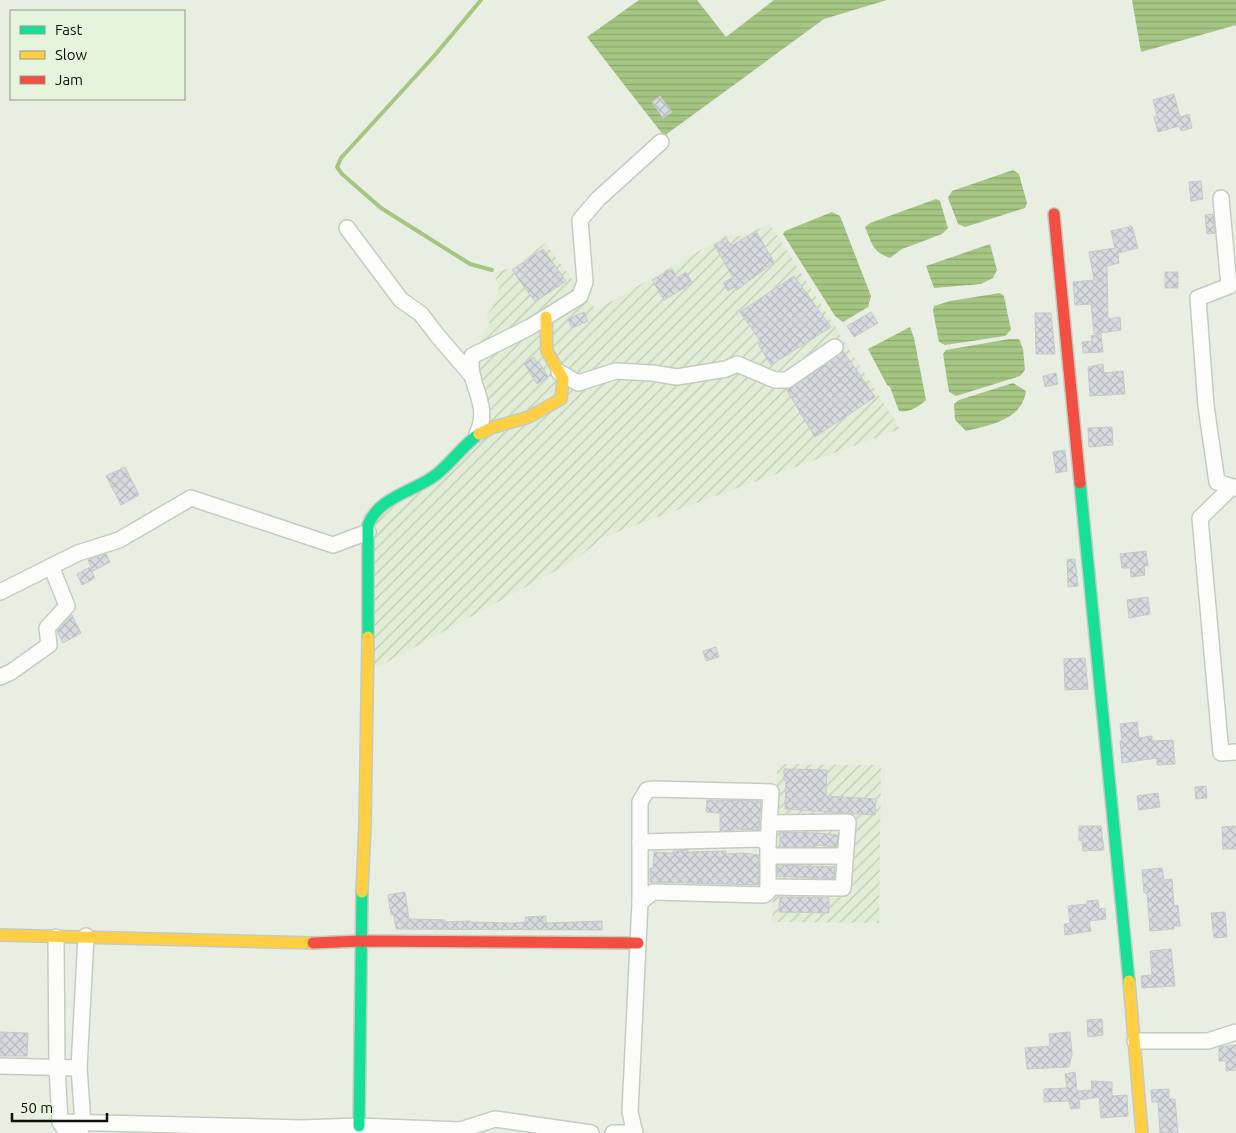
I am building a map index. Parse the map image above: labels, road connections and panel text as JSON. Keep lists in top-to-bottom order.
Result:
{
  "legend": ["Fast", "Slow", "Jam"],
  "scale_bar": "50 m"
}
